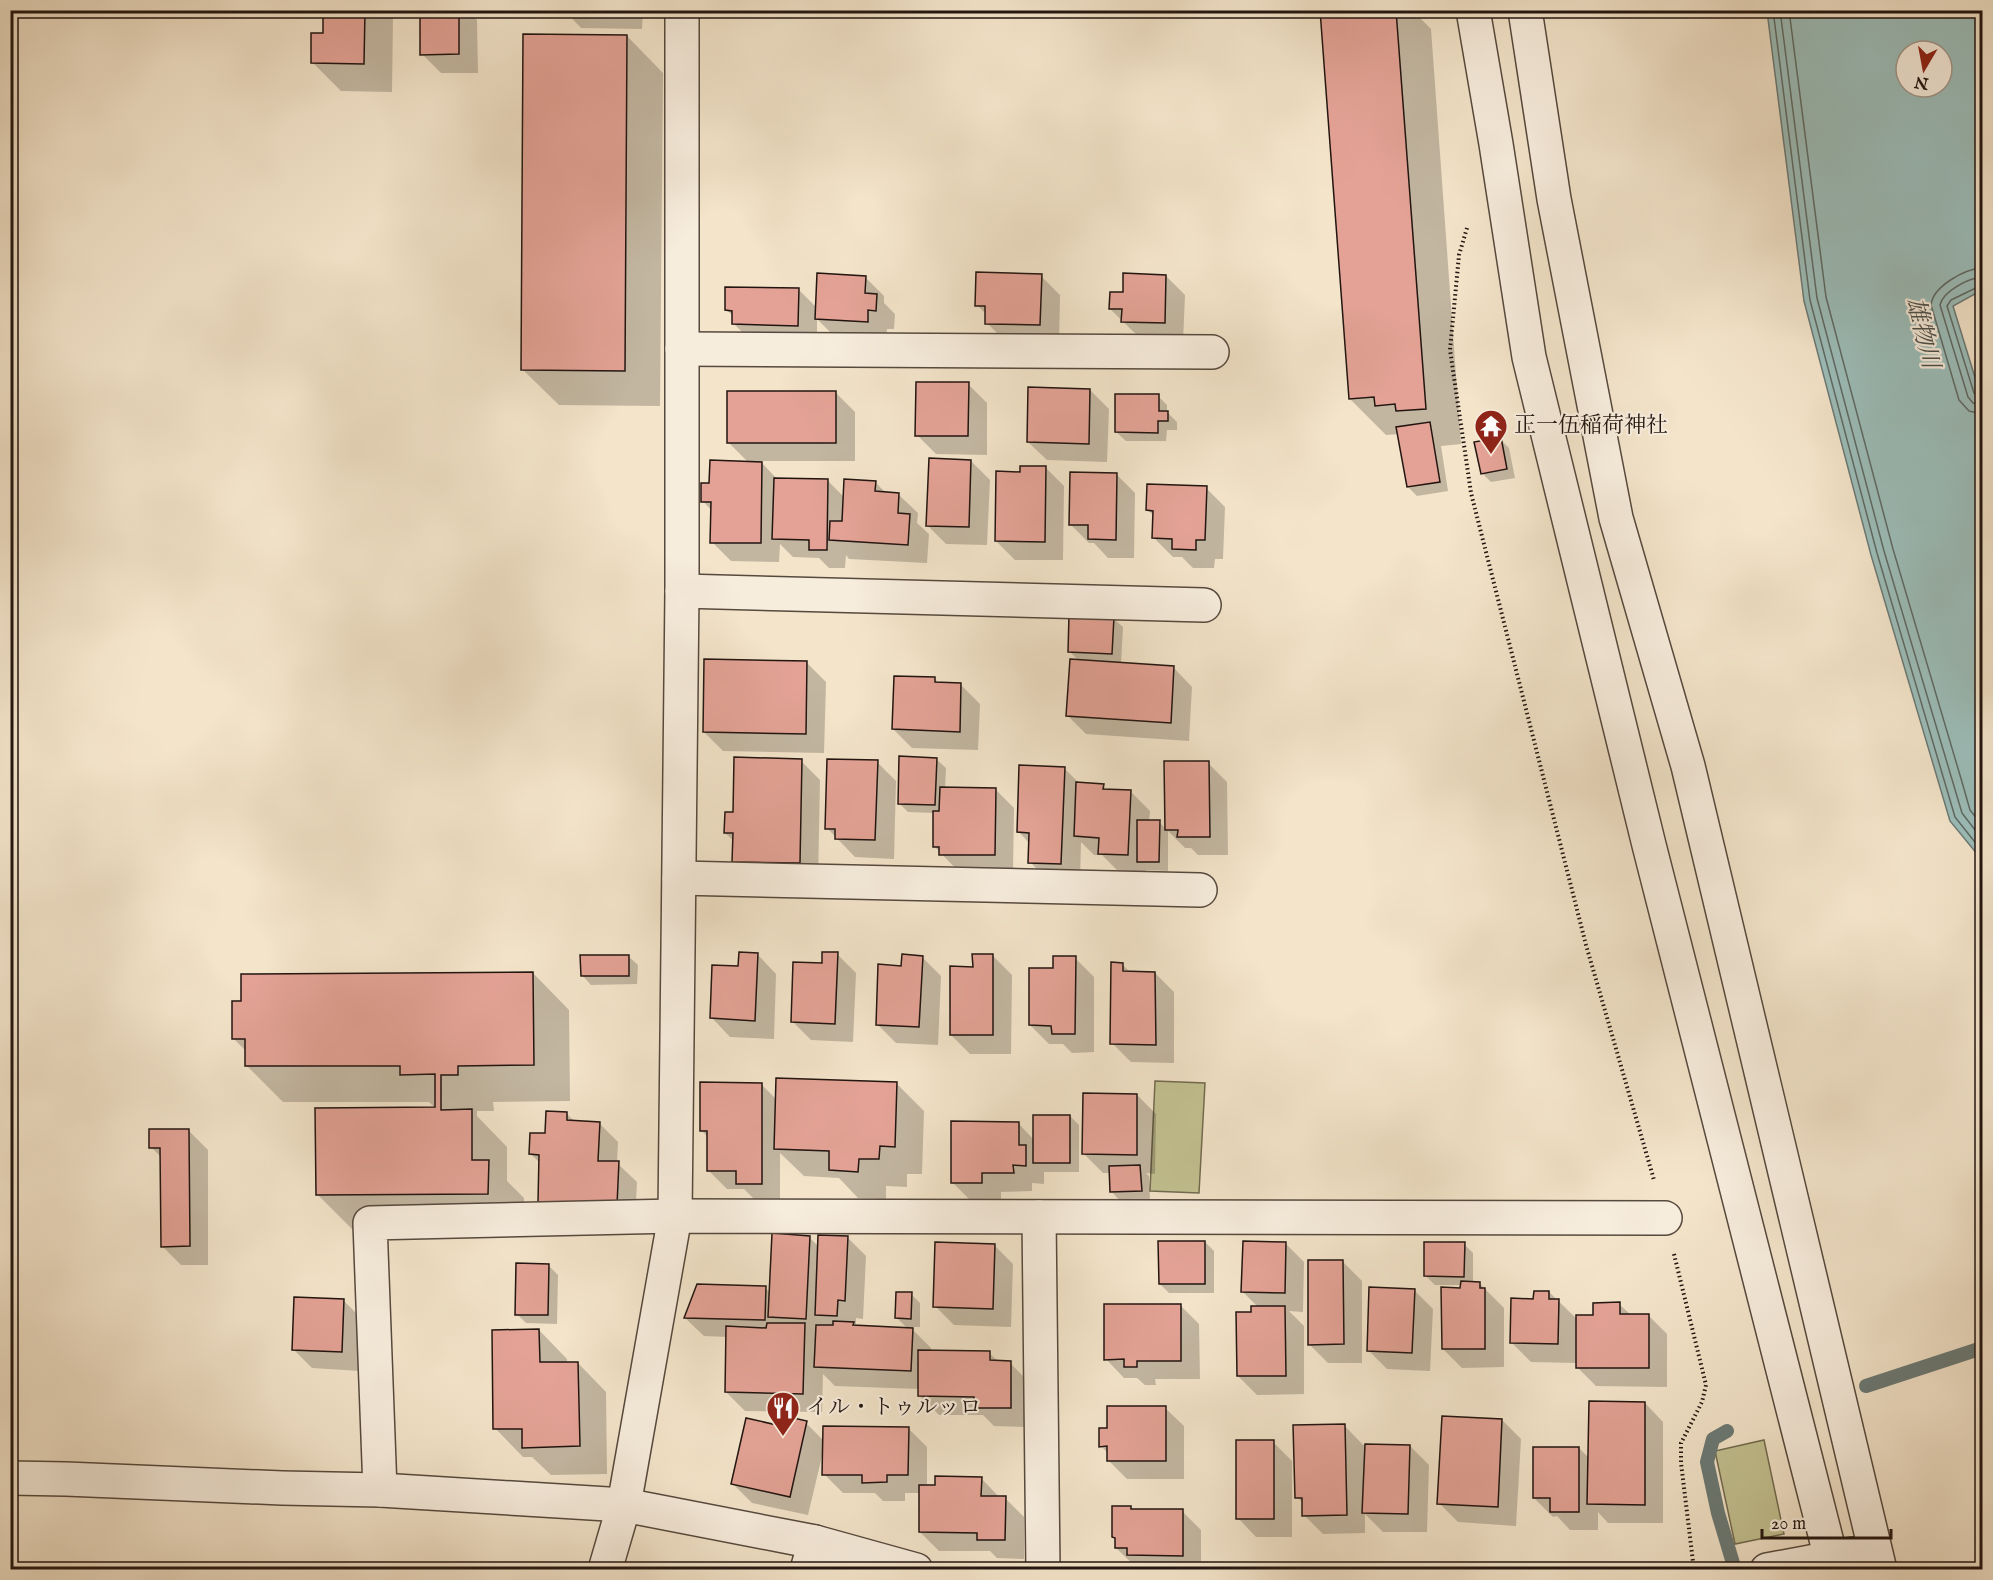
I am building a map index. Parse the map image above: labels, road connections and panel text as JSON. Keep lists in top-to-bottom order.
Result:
{
  "water": ["雄物川"],
  "places": {
    "temple": ["正一伍稲荷神社"],
    "restaurant": ["イル・トゥルッロ"]
  },
  "scale_bar": "20 m",
  "north": "bottom"
}
